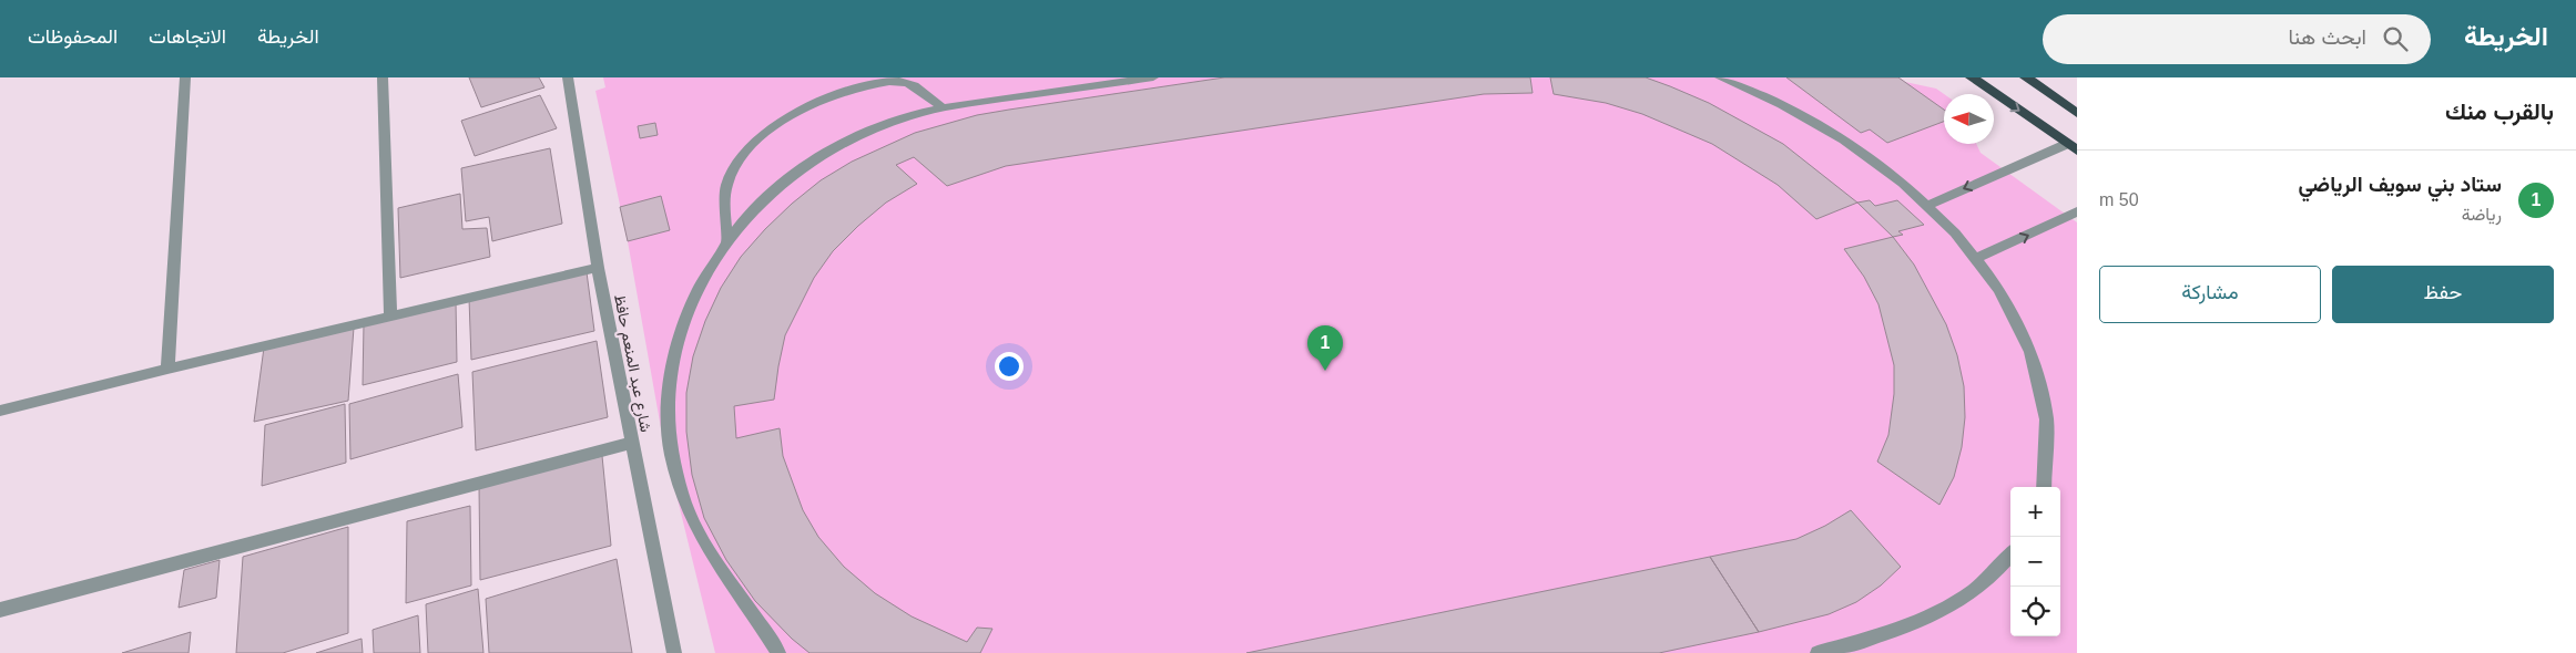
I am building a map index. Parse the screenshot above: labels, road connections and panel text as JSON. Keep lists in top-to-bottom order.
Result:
{
  "streets": {
    "street": ["شارع عبد المنعم حافظ"]
  },
  "north": "left",
  "page": {
    "header": "الخريطة",
    "search": "ابحث هنا",
    "nav": ["الخريطة", "الاتجاهات", "المحفوظات"],
    "heading": "بالقرب منك",
    "list": [
      {
        "mark": "1",
        "name": "ستاد بني سويف الرياضي",
        "note": "رياضة",
        "value": "50 m"
      }
    ],
    "buttons": ["حفظ", "مشاركة"],
    "pins": "1",
    "map_buttons": ["+", "−"]
  }
}
